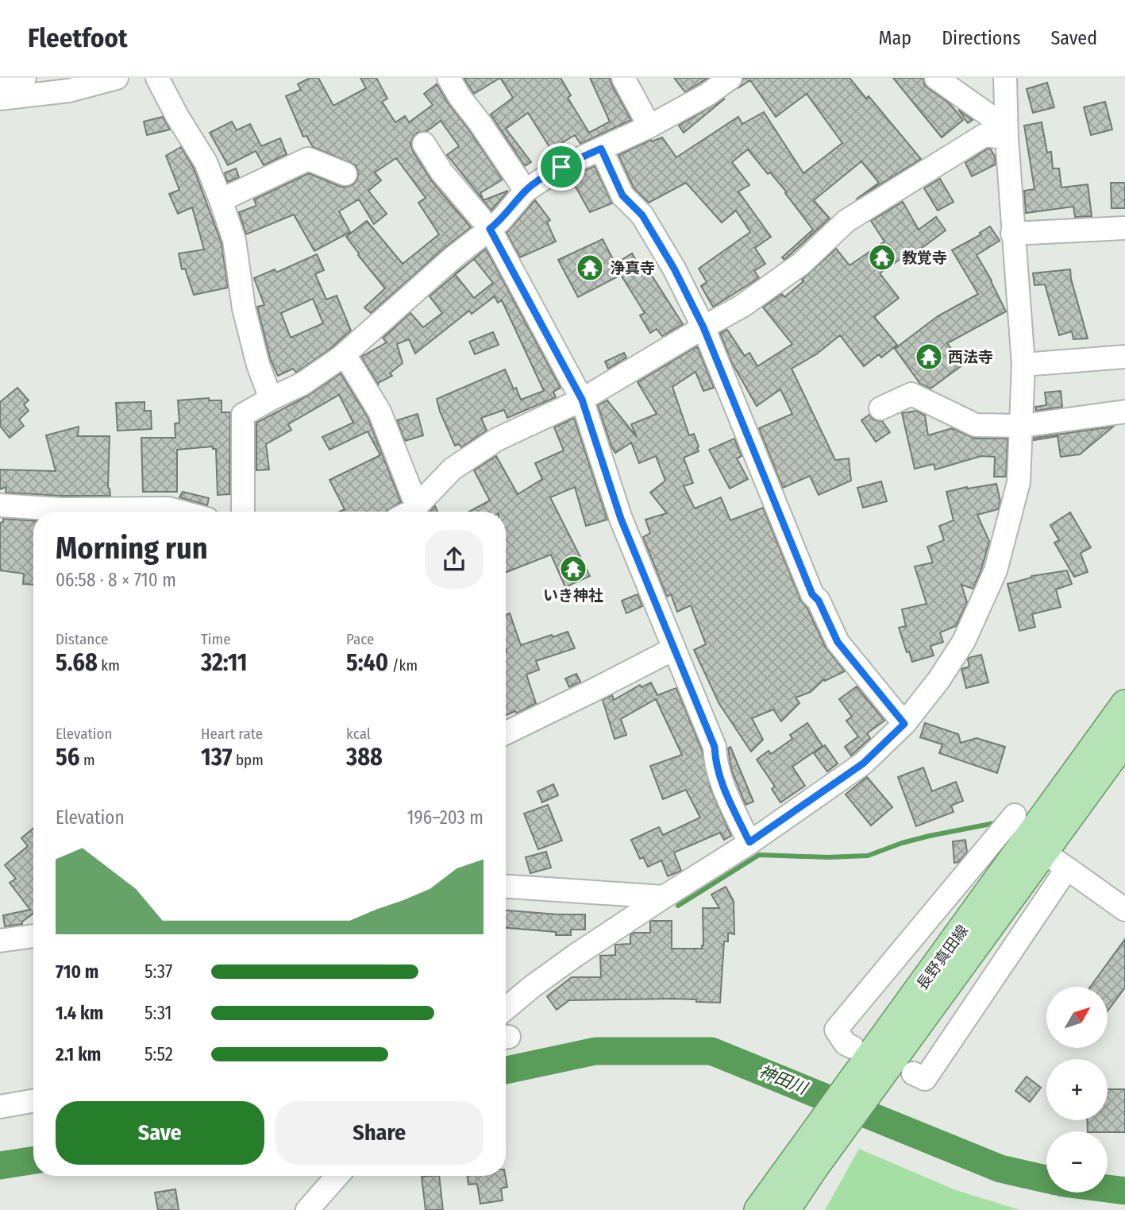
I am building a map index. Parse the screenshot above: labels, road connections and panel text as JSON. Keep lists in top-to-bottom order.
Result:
{
  "streets": {
    "main road": ["長野真田線"]
  },
  "water": ["神田川"],
  "places": {
    "temple": [
      "教覚寺",
      "浄真寺",
      "西法寺",
      "いき神社"
    ]
  },
  "north": "top right",
  "page": {
    "header": "Fleetfoot",
    "nav": ["Map", "Directions", "Saved"],
    "heading": ["Morning run", "06:58 · 8 × 710 m"],
    "stats": [
      ["Distance", "5.68 km"],
      ["Time", "32:11"],
      ["Pace", "5:40 /km"],
      ["Elevation", "56 m"],
      ["Heart rate", "137 bpm"],
      ["kcal", "388"]
    ],
    "chart": ["Elevation", "196–203 m"],
    "list": [
      {
        "name": "710 m",
        "note": "5:37"
      },
      {
        "name": "1.4 km",
        "note": "5:31"
      },
      {
        "name": "2.1 km",
        "note": "5:52"
      }
    ],
    "map_buttons": ["+", "−"],
    "buttons": ["Save", "Share"]
  }
}
